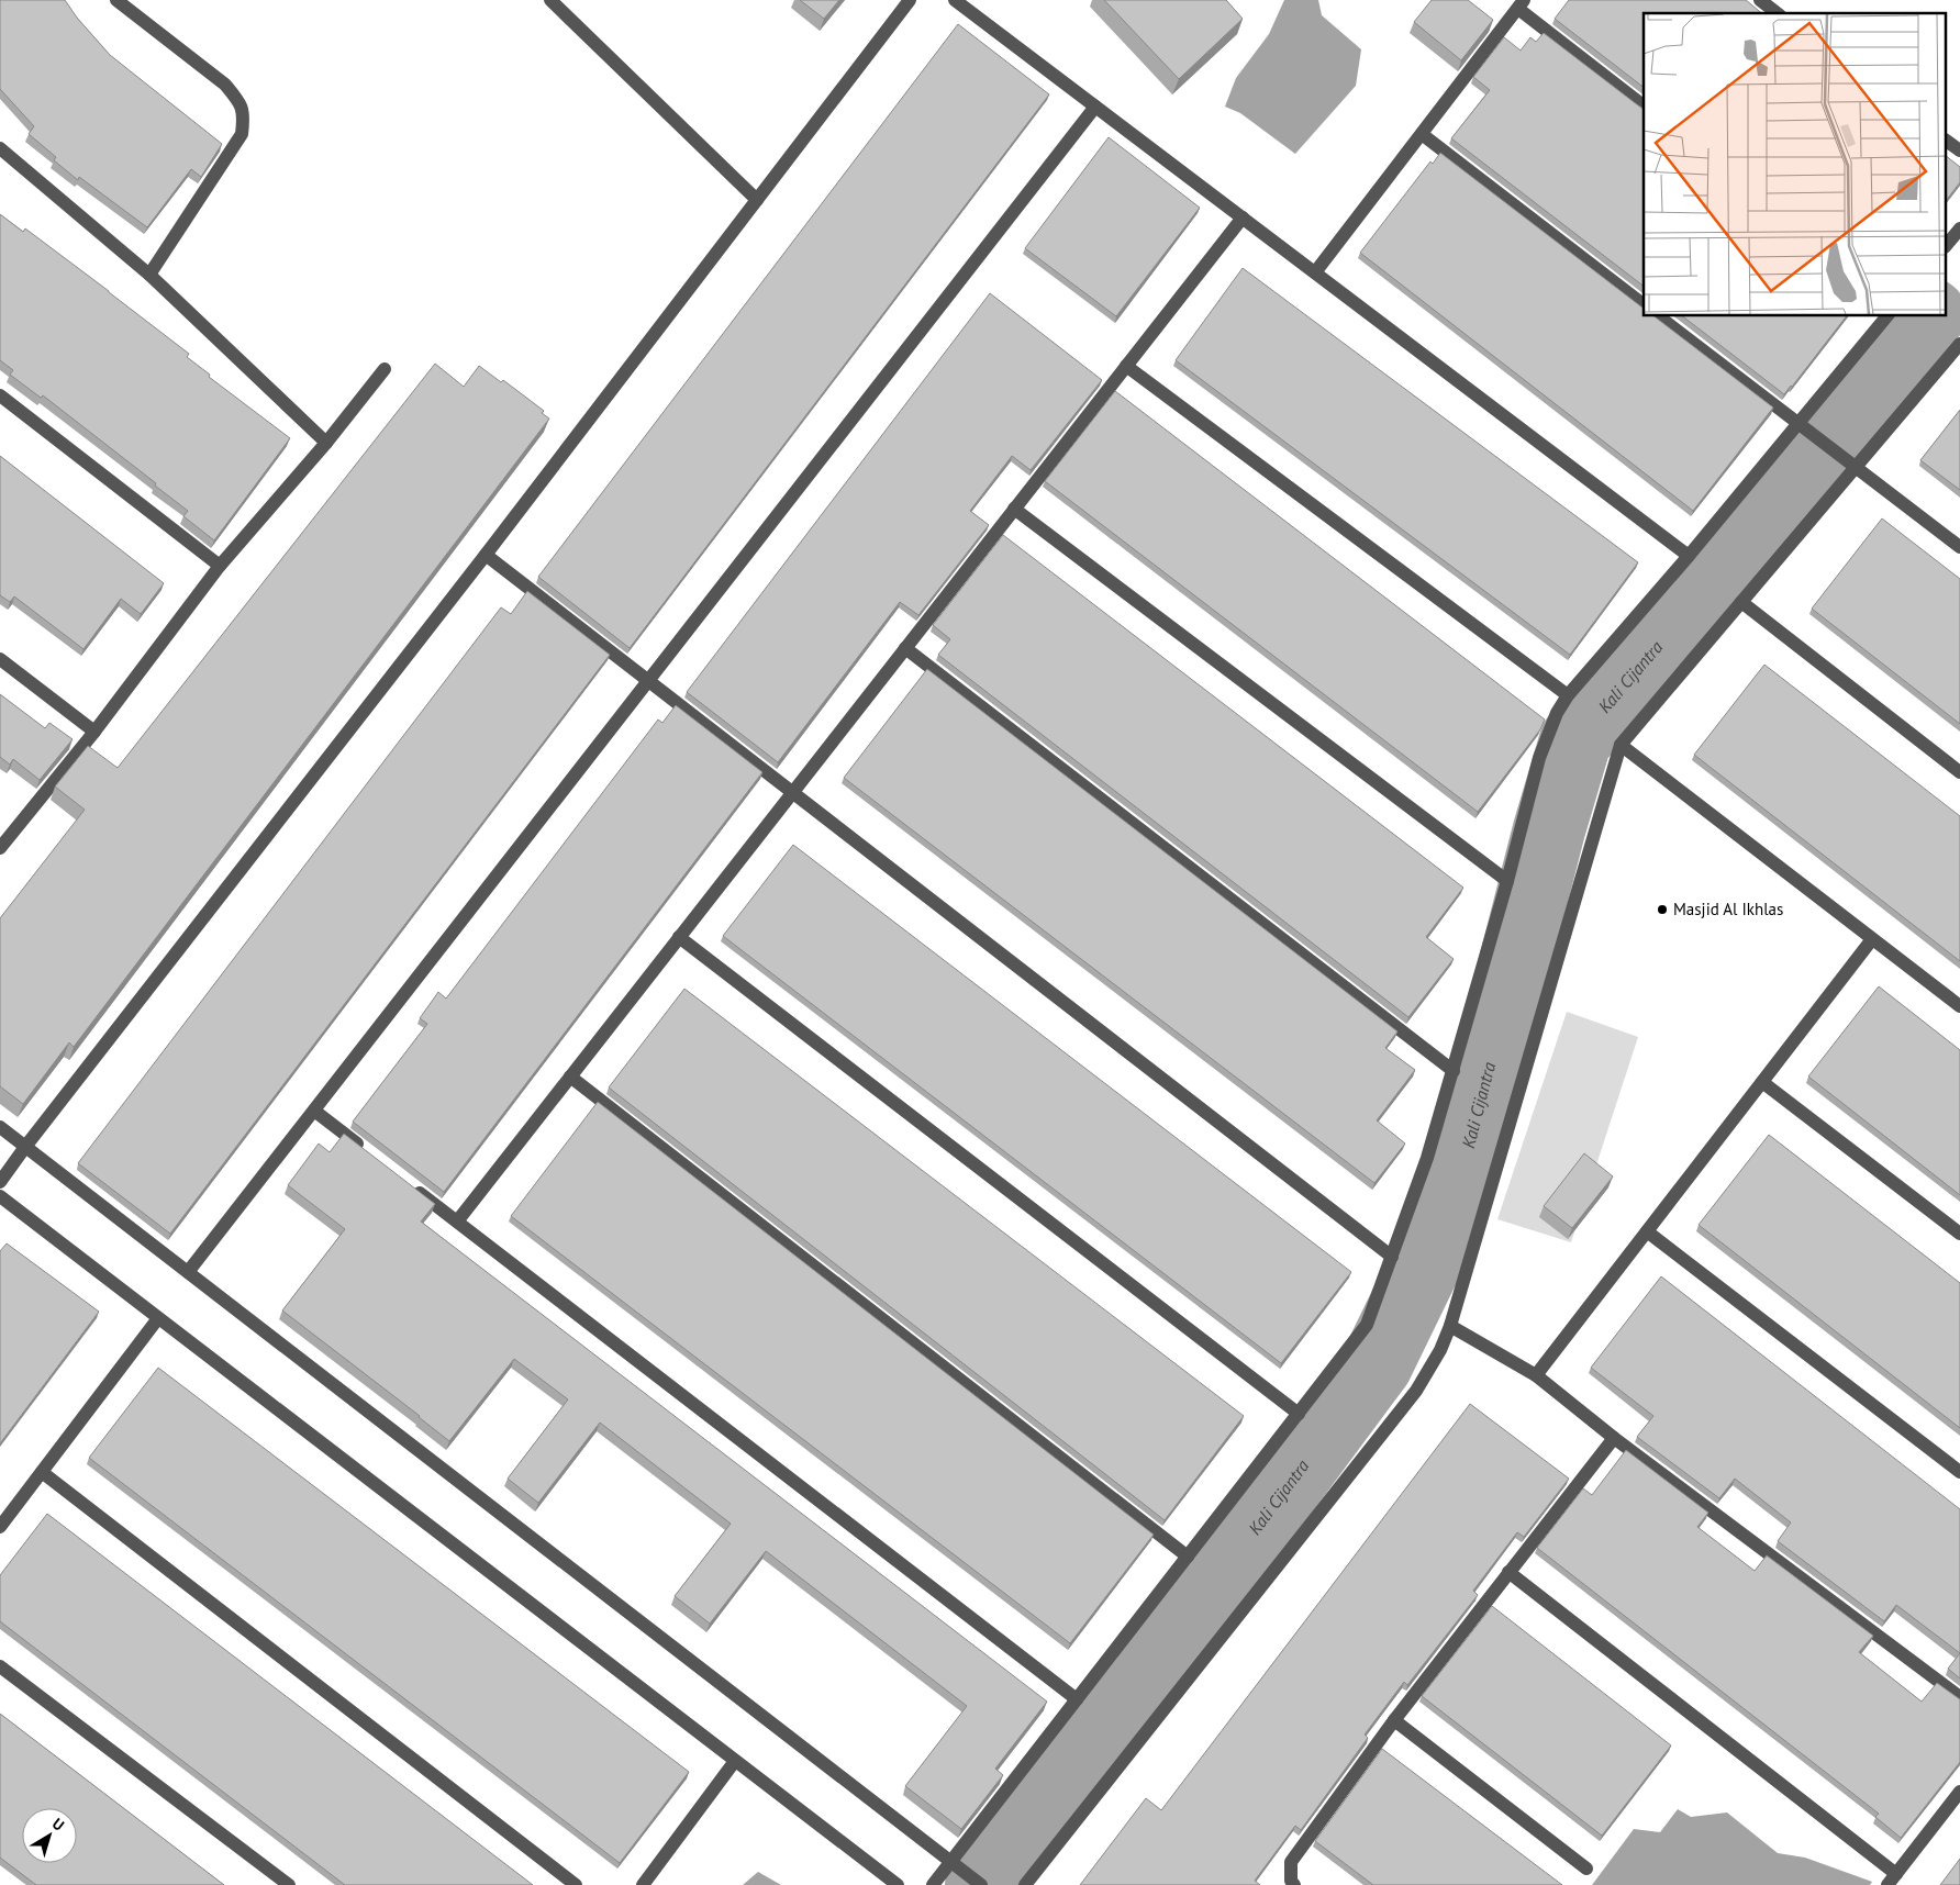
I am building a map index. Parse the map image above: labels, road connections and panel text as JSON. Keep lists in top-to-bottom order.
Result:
{
  "water": ["Kali Cijantra"],
  "places": ["Masjid Al Ikhlas"],
  "north": "top right"
}
